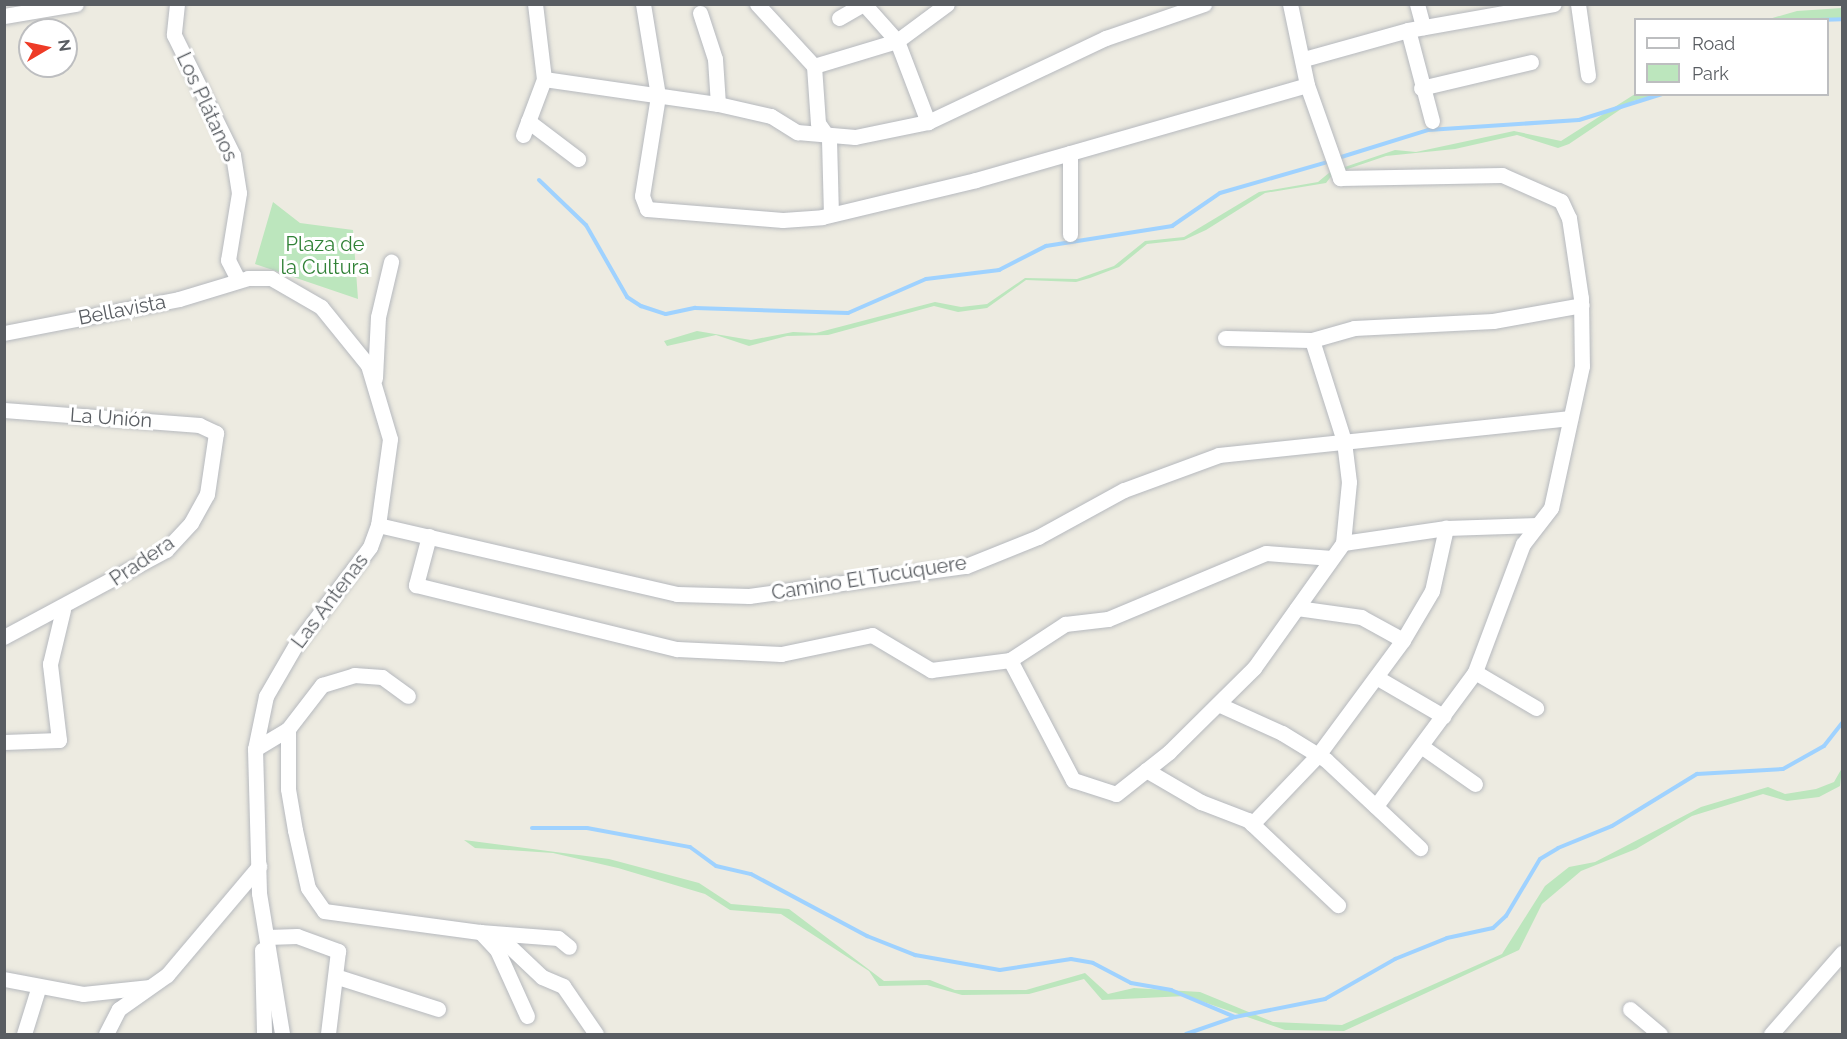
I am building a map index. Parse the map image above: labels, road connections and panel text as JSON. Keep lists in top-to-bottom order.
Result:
{
  "streets": {
    "street": [
      "Los Plátanos",
      "Bellavista",
      "La Unión",
      "Pradera",
      "Camino El Tucúquere",
      "Las Antenas"
    ]
  },
  "crossings": [
    ["Los Plátanos", "Bellavista"],
    ["Los Plátanos", "Las Antenas"],
    ["Bellavista", "Las Antenas"],
    ["La Unión", "Pradera"],
    ["Camino El Tucúquere", "Las Antenas"]
  ],
  "parks": ["Plaza de la Cultura"],
  "legend": ["Road", "Park"],
  "north": "right"
}
